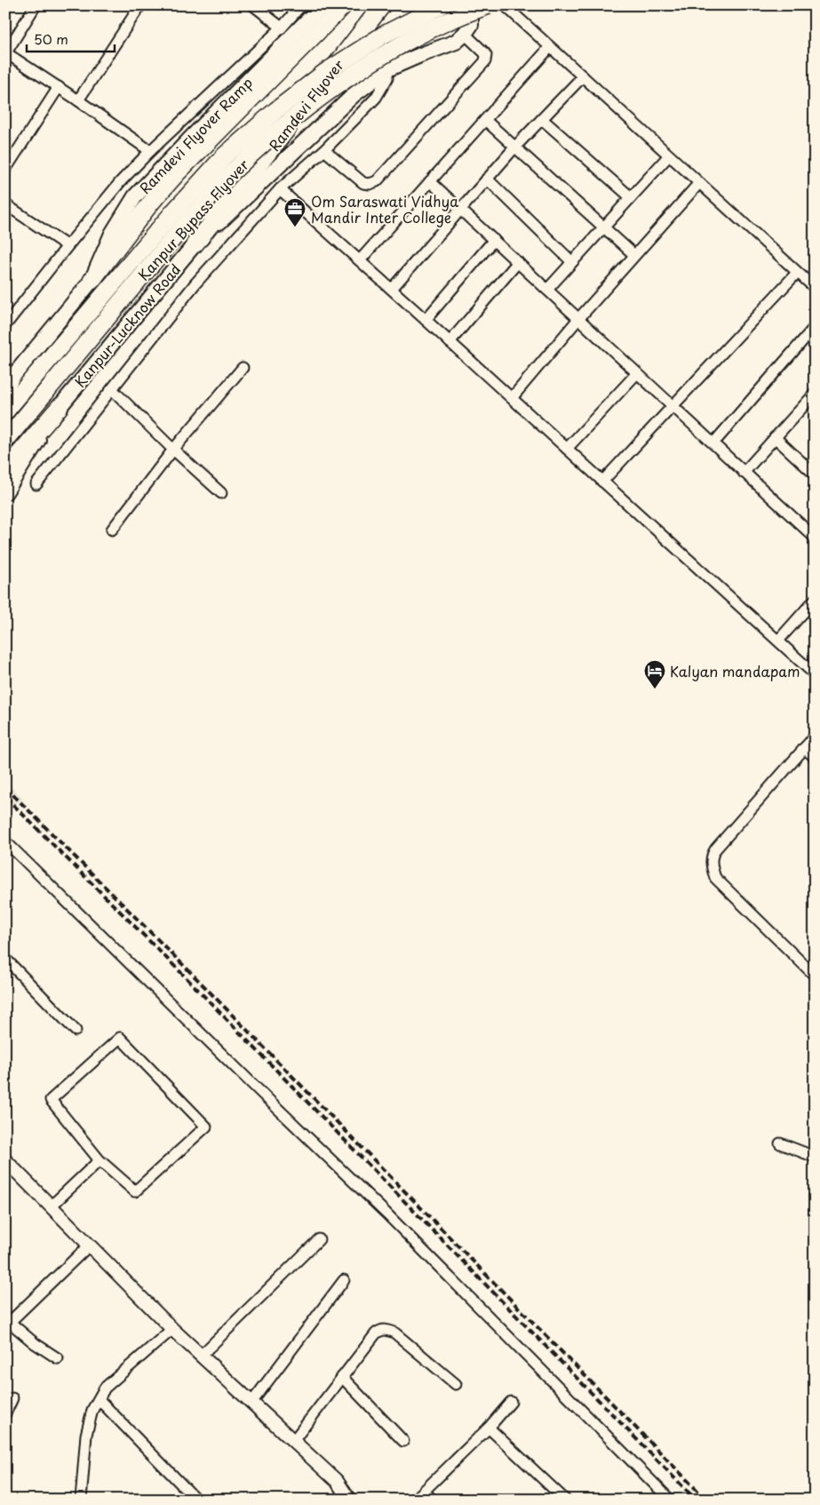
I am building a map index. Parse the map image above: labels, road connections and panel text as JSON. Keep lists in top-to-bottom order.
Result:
{
  "streets": {
    "highway": ["Ramdevi Flyover", "Kanpur Bypass Flyover"],
    "main road": ["Ramdevi Flyover Ramp", "Kanpur-Lucknow Road"]
  },
  "crossings": [
    ["Ramdevi Flyover", "Kanpur-Lucknow Road"]
  ],
  "places": {
    "office": ["Om Saraswati Vidhya Mandir Inter College"],
    "hotel": ["Kalyan mandapam"]
  },
  "scale_bar": "50 m"
}
